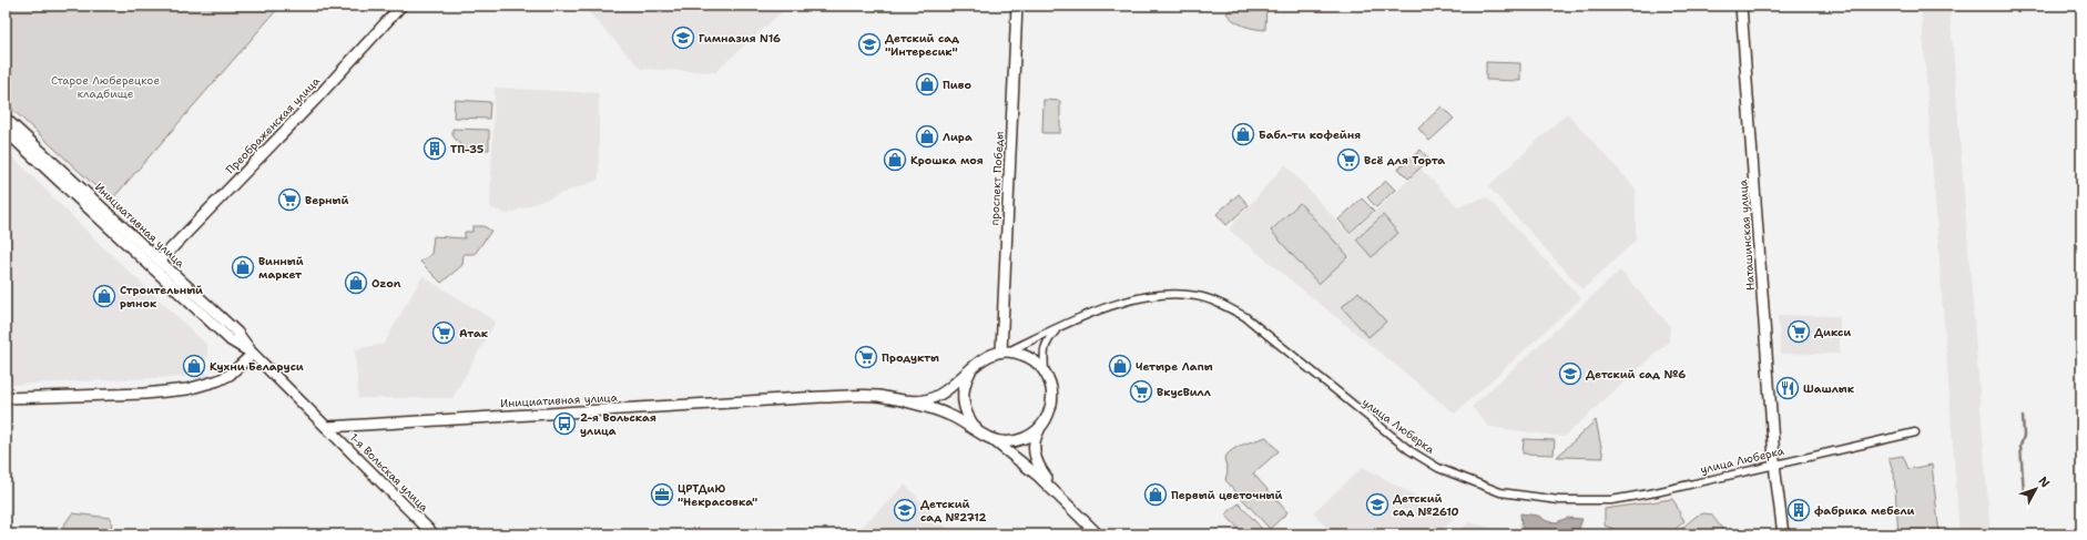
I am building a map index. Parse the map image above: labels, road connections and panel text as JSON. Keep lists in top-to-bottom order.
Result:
{
  "streets": {
    "main road": [
      "Преображенская улица",
      "проспект Победы",
      "Инициативная улица",
      "Наташинская улица",
      "1-я Вольская улица"
    ],
    "street": ["улица Люберка"]
  },
  "crossings": [
    ["Преображенская улица", "Инициативная улица"],
    ["проспект Победы", "Инициативная улица"],
    ["проспект Победы", "улица Люберка"],
    ["Инициативная улица", "улица Люберка"],
    ["Инициативная улица", "1-я Вольская улица"],
    ["Наташинская улица", "улица Люберка"]
  ],
  "parks": ["Старое Люберецкое кладбище"],
  "places": {
    "school or university": [
      "Гимназия N16",
      "Детский сад \"Интересик\"",
      "Детский сад №6",
      "Детский сад №2610",
      "Детский сад №2712"
    ],
    "shop": [
      "Пиво",
      "Бабл-ти кофейня",
      "Лира",
      "Крошка моя",
      "Винный маркет",
      "Ozon",
      "Строительный рынок",
      "Кухни Беларуси",
      "Четыре Лапы",
      "Первый цветочный"
    ],
    "building": ["ТП-35", "фабрика мебели"],
    "supermarket": [
      "Всё для Торта",
      "Верный",
      "Дикси",
      "Атак",
      "Продукты",
      "ВкусВилл"
    ],
    "restaurant": ["Шашлык"],
    "bus stop": ["2-я Вольская улица"],
    "office": ["ЦРТДиЮ \"Некрасовка\""]
  },
  "north": "top right"
}
